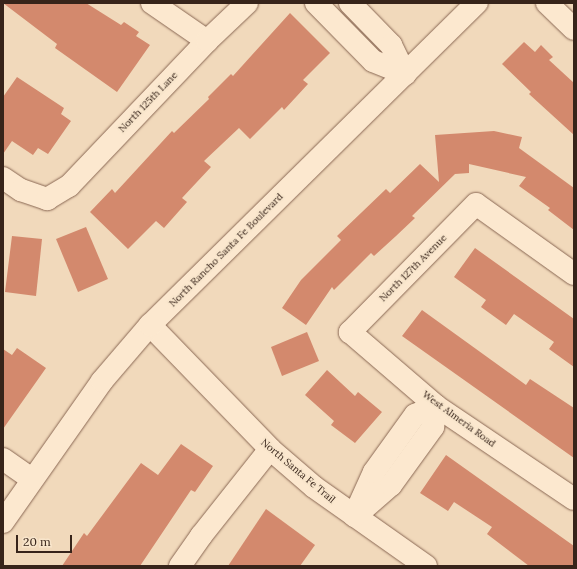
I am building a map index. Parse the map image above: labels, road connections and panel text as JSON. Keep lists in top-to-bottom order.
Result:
{
  "streets": {
    "street": [
      "North 125th Lane",
      "North Rancho Santa Fe Boulevard",
      "North 127th Avenue",
      "West Almeria Road",
      "North Santa Fe Trail"
    ]
  },
  "crossings": [
    ["North Rancho Santa Fe Boulevard", "North Santa Fe Trail"],
    ["North 127th Avenue", "West Almeria Road"]
  ],
  "scale_bar": "20 m"
}
